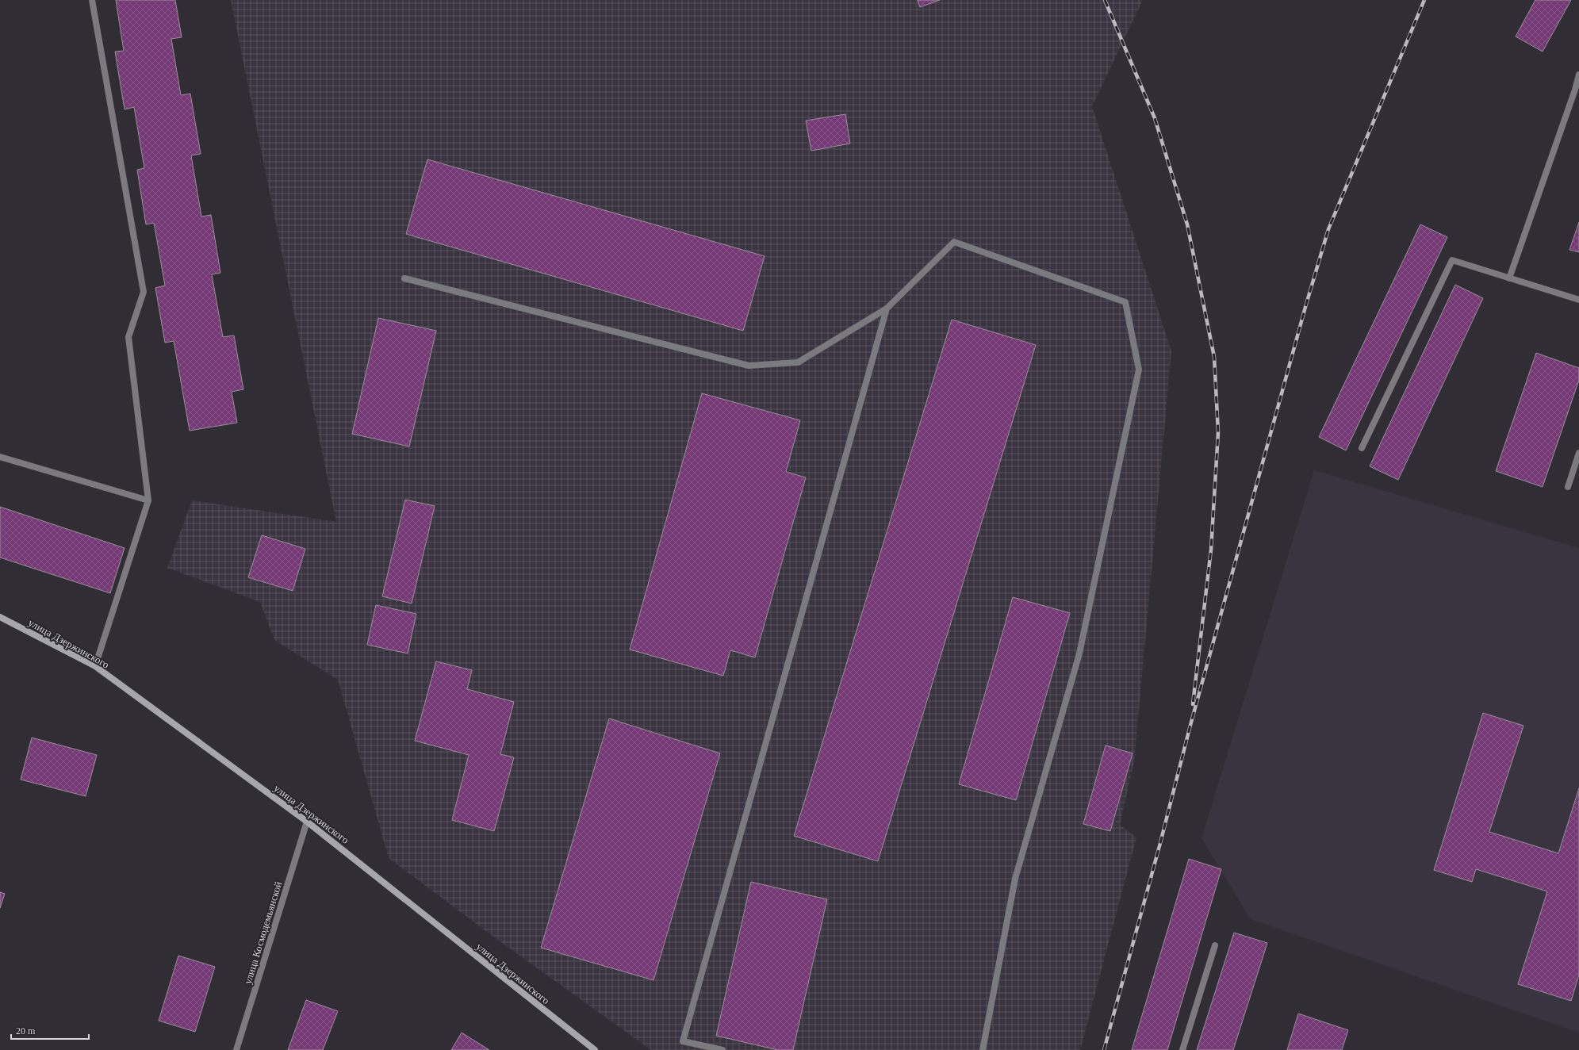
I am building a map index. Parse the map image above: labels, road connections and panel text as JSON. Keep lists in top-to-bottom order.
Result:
{
  "streets": {
    "street": ["улица Дзержинского", "улица Космодемьянской"]
  },
  "crossings": [
    ["улица Дзержинского", "улица Космодемьянской"]
  ],
  "scale_bar": "20 m"
}
